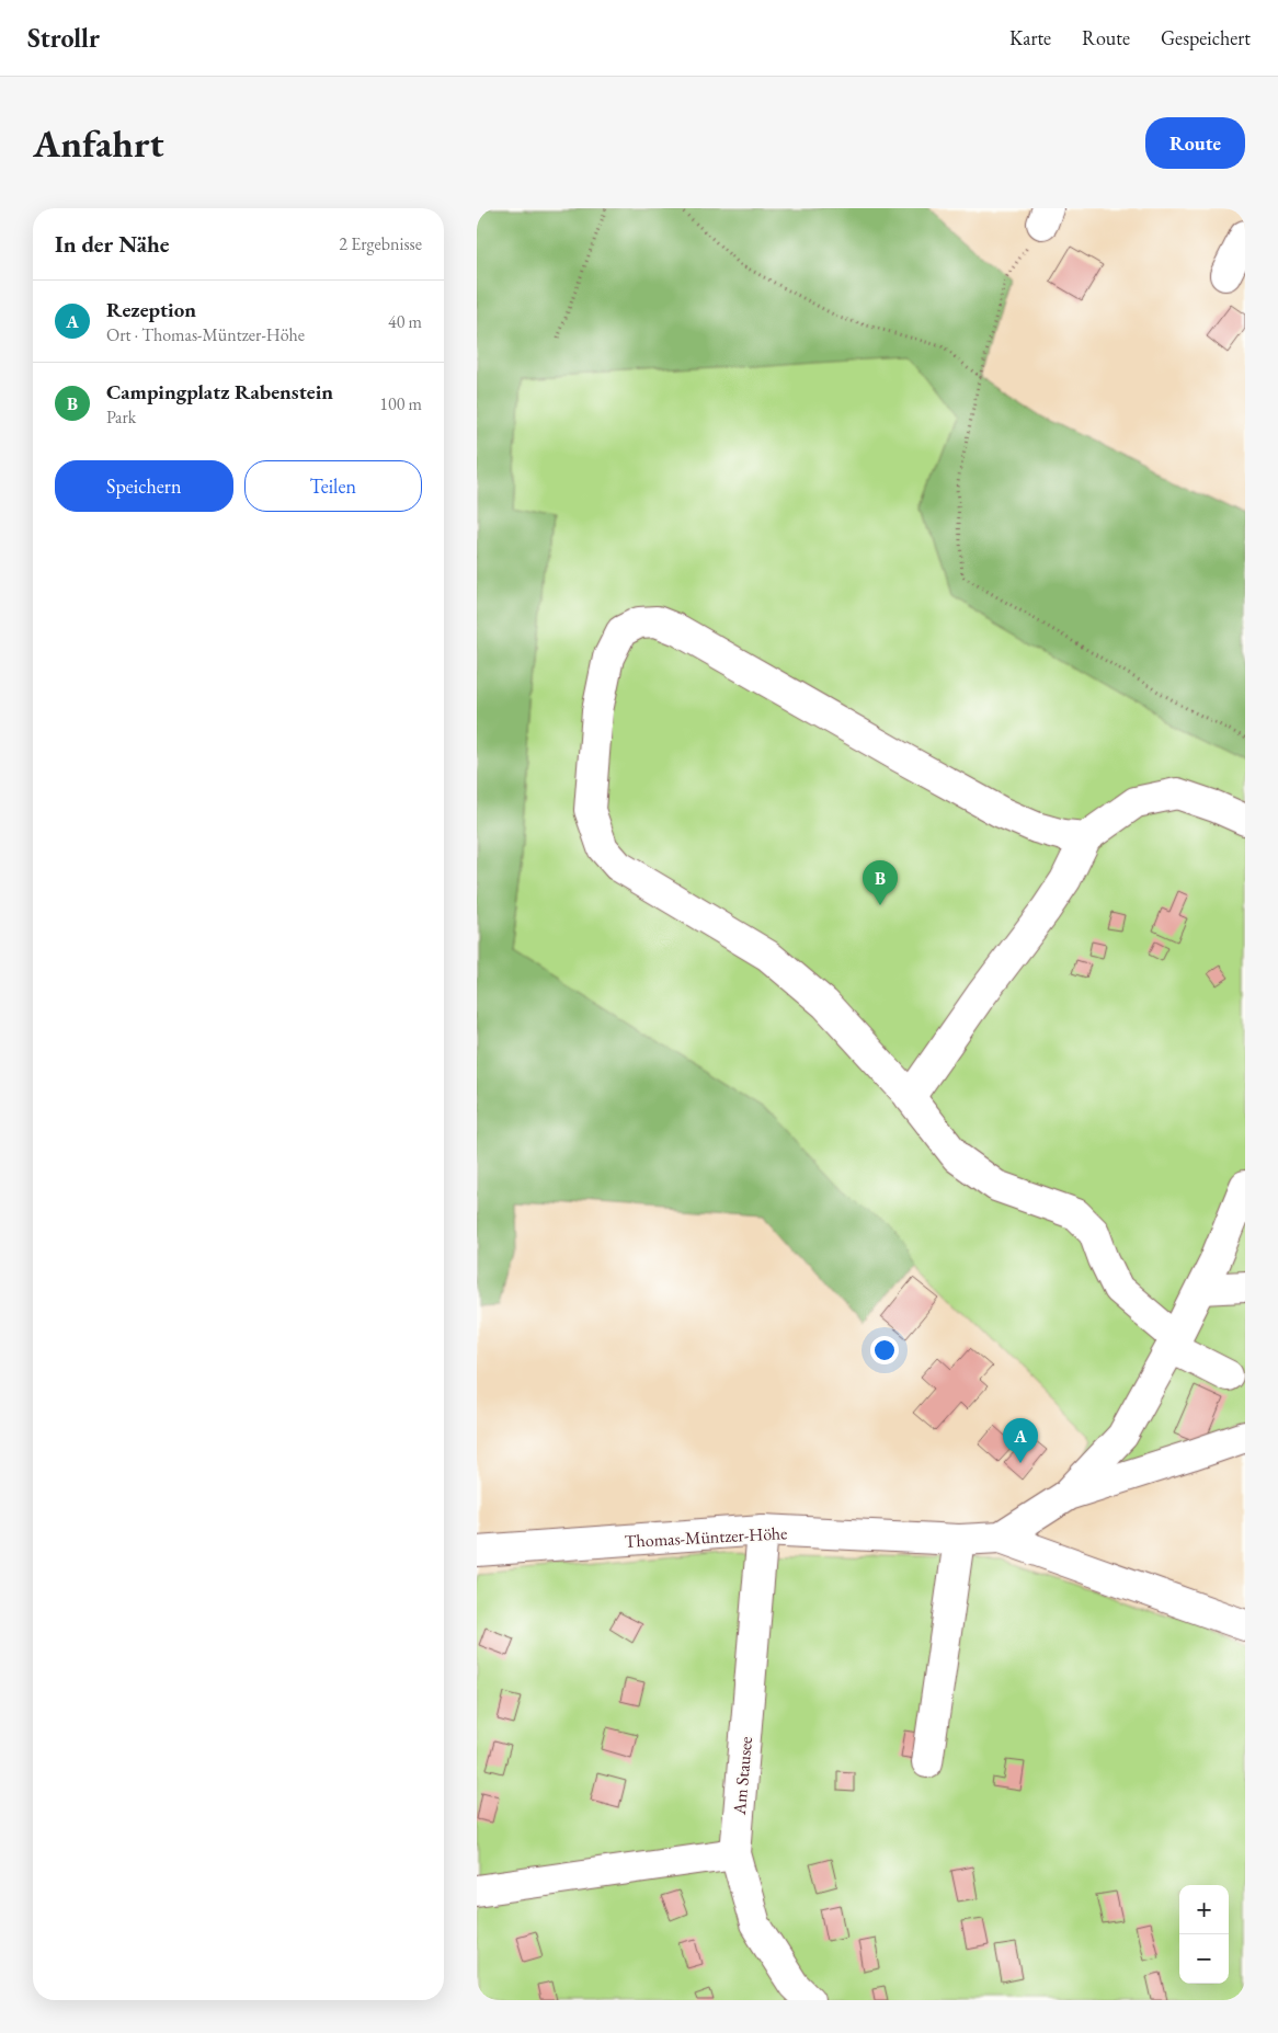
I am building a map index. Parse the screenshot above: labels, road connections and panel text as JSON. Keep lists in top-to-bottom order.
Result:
{
  "streets": {
    "street": ["Thomas-Müntzer-Höhe", "Am Stausee"]
  },
  "crossings": [
    ["Thomas-Müntzer-Höhe", "Am Stausee"]
  ],
  "page": {
    "header": "Strollr",
    "nav": ["Karte", "Route", "Gespeichert"],
    "buttons": [
      "Route",
      ["Speichern", "Teilen"]
    ],
    "title": "Anfahrt",
    "heading": ["In der Nähe", "2 Ergebnisse"],
    "list": [
      {
        "mark": "A",
        "name": "Rezeption",
        "note": "Ort · Thomas-Müntzer-Höhe",
        "value": "40 m"
      },
      {
        "mark": "B",
        "name": "Campingplatz Rabenstein",
        "note": "Park",
        "value": "100 m"
      }
    ],
    "pins": ["B", "A"],
    "map_buttons": ["+", "−"]
  }
}
